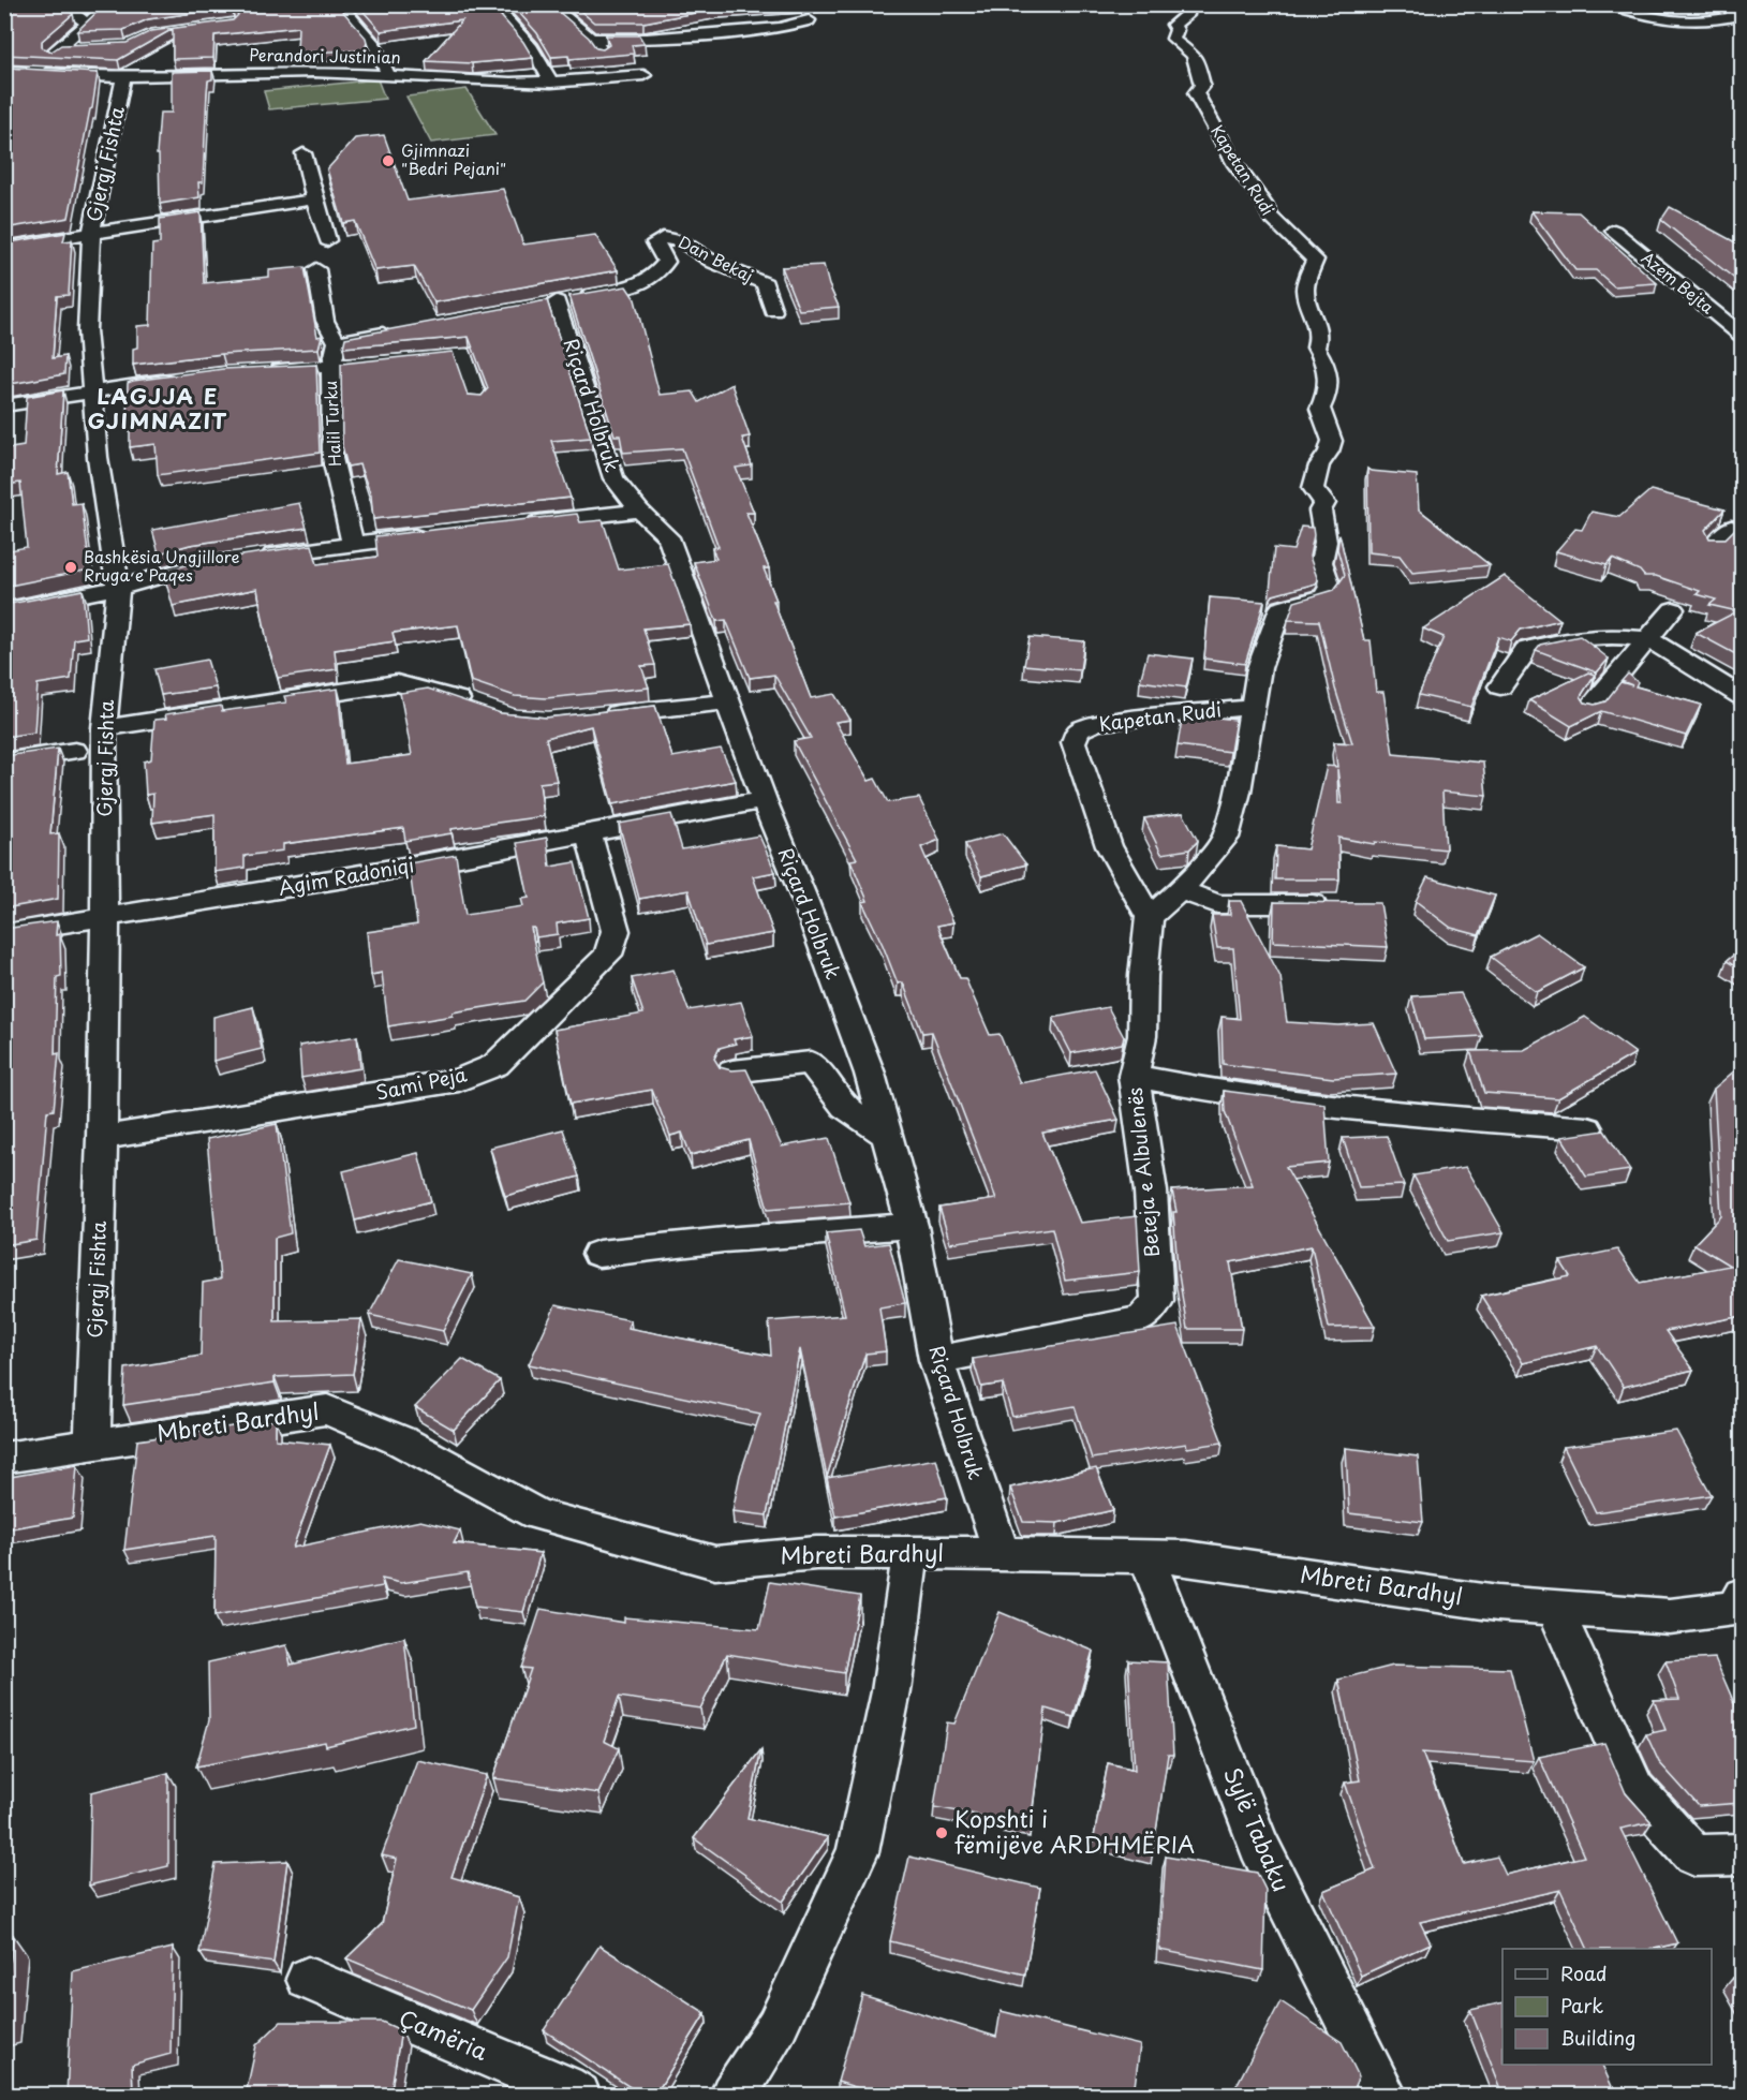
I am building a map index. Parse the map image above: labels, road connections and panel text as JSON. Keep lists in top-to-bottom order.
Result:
{
  "streets": {
    "street": [
      "Perandori Justinian",
      "Gjergj Fishta",
      "Kapetan Rudi",
      "Dan Bekaj",
      "Azem Bejta",
      "Riçard Holbruk",
      "Halil Turku",
      "Agim Radoniqi",
      "Sami Peja",
      "Beteja e Albulenës",
      "Mbreti Bardhyl",
      "Sylë Tabaku",
      "Çamëria"
    ]
  },
  "crossings": [
    ["Perandori Justinian", "Gjergj Fishta"],
    ["Gjergj Fishta", "Agim Radoniqi"],
    ["Gjergj Fishta", "Sami Peja"],
    ["Gjergj Fishta", "Mbreti Bardhyl"],
    ["Dan Bekaj", "Riçard Holbruk"],
    ["Riçard Holbruk", "Agim Radoniqi"],
    ["Riçard Holbruk", "Beteja e Albulenës"],
    ["Riçard Holbruk", "Mbreti Bardhyl"],
    ["Agim Radoniqi", "Sami Peja"],
    ["Mbreti Bardhyl", "Sylë Tabaku"]
  ],
  "districts": ["LAGJJA E GJIMNAZIT"],
  "places": ["Gjimnazi \"Bedri Pejani\"", "Bashkësia Ungjillore Rruga e Paqes", "Kopshti i fëmijëve ARDHMËRIA"],
  "legend": ["Road", "Park", "Building"]
}
